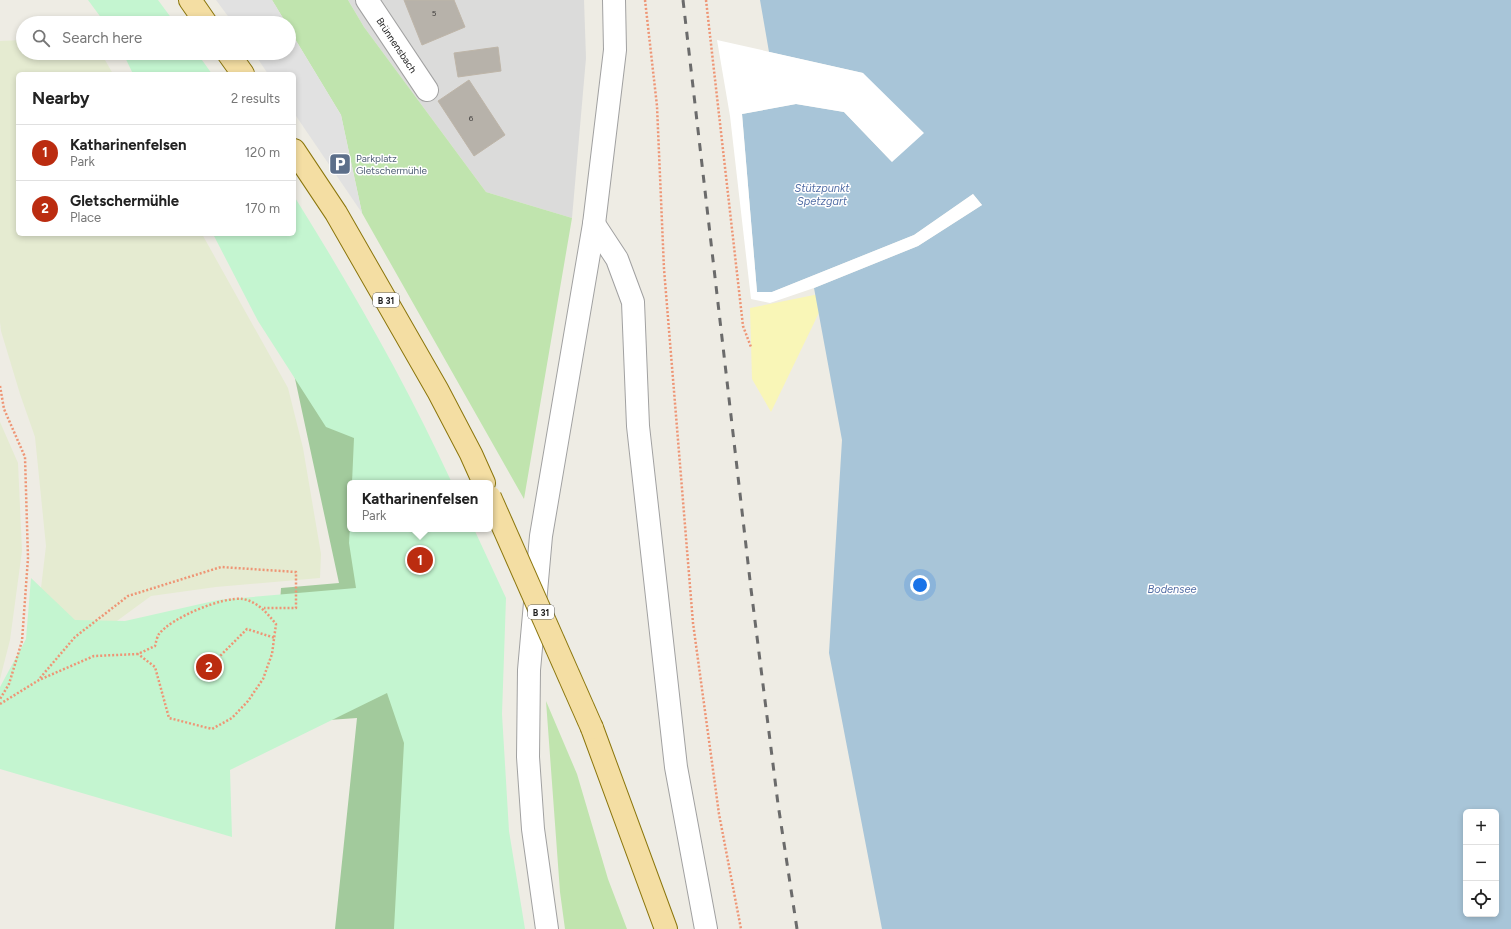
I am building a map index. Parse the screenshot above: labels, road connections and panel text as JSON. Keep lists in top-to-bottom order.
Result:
{
  "streets": {
    "main road": ["B 31"],
    "street": ["Brünnensbach"]
  },
  "water": ["Stützpunkt Spetzgart", "Bodensee"],
  "places": {
    "parking": ["Parkplatz Gletschermühle"]
  },
  "house_numbers": ["5", "6"],
  "page": {
    "search": "Search here",
    "heading": ["Nearby", "2 results"],
    "list": [
      {
        "mark": "1",
        "name": "Katharinenfelsen",
        "note": "Park",
        "value": "120 m"
      },
      {
        "mark": "2",
        "name": "Gletschermühle",
        "note": "Place",
        "value": "170 m"
      }
    ],
    "popup": ["Katharinenfelsen", "Park"],
    "pins": ["1", "2"],
    "map_buttons": ["+", "−"]
  }
}
